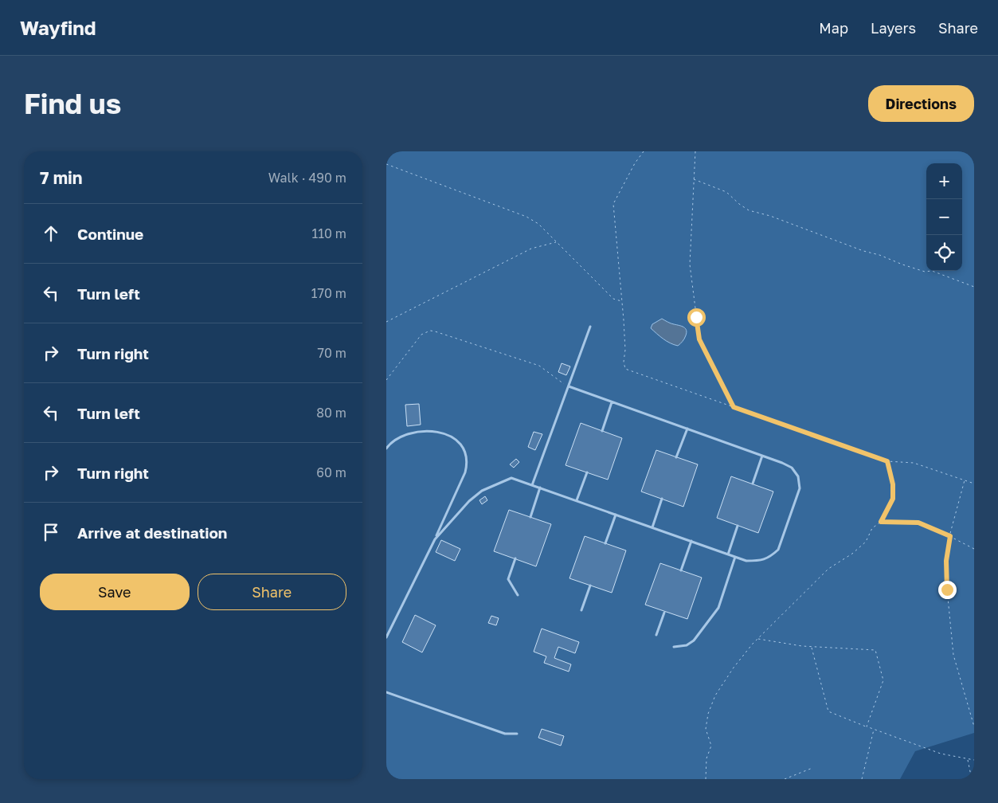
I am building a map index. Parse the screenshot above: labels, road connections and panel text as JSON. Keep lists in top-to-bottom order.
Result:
{
  "page": {
    "header": "Wayfind",
    "nav": ["Map", "Layers", "Share"],
    "buttons": [
      "Directions",
      ["Save", "Share"]
    ],
    "title": "Find us",
    "heading": ["7 min", "Walk · 490 m"],
    "map_buttons": ["+", "−"],
    "list": [
      ["Continue", "110 m"],
      ["Turn left", "170 m"],
      ["Turn right", "70 m"],
      ["Turn left", "80 m"],
      ["Turn right", "60 m"],
      "Arrive at destination"
    ]
  }
}
